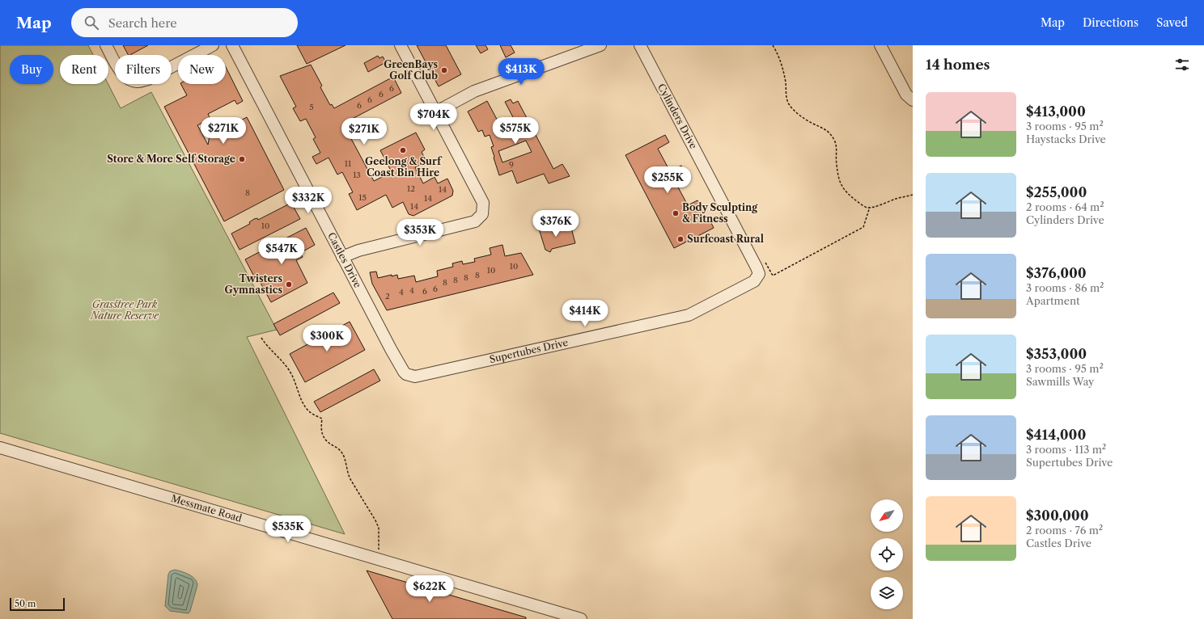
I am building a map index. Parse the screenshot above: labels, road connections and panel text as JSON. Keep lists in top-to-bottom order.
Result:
{
  "streets": {
    "street": [
      "Cylinders Drive",
      "Castles Drive",
      "Supertubes Drive",
      "Messmate Road"
    ]
  },
  "crossings": [
    ["Cylinders Drive", "Supertubes Drive"],
    ["Castles Drive", "Supertubes Drive"]
  ],
  "parks": ["Grasstree Park Nature Reserve"],
  "places": [
    "GreenBays Golf Club",
    "Geelong & Surf Coast Bin Hire",
    "Store & More Self Storage",
    "Body Sculpting & Fitness",
    "Surfcoast Rural",
    "Twisters Gymnastics"
  ],
  "house_numbers": [
    "6",
    "6",
    "6",
    "6",
    "5",
    "11",
    "9",
    "13",
    "12",
    "14",
    "8",
    "15",
    "14",
    "14",
    "10",
    "10",
    "10",
    "8",
    "8",
    "8",
    "8",
    "6",
    "4",
    "6",
    "4",
    "2"
  ],
  "scale_bar": "50 m",
  "north": "bottom left",
  "page": {
    "header": "Map",
    "search": "Search here",
    "nav": ["Map", "Directions", "Saved"],
    "heading": "14 homes",
    "chip": [
      "Buy",
      "Rent",
      "Filters",
      "New"
    ],
    "price": [
      "$413K",
      "$704K",
      "$271K",
      "$575K",
      "$271K",
      "$255K",
      "$332K",
      "$376K",
      "$353K",
      "$547K",
      "$414K",
      "$300K",
      "$535K",
      "$622K"
    ],
    "list": [
      {
        "name": "$413,000",
        "note": "3 rooms · 95 m² · Haystacks Drive"
      },
      {
        "name": "$255,000",
        "note": "2 rooms · 64 m² · Cylinders Drive"
      },
      {
        "name": "$376,000",
        "note": "3 rooms · 86 m² · Apartment"
      },
      {
        "name": "$353,000",
        "note": "3 rooms · 95 m² · Sawmills Way"
      },
      {
        "name": "$414,000",
        "note": "3 rooms · 113 m² · Supertubes Drive"
      },
      {
        "name": "$300,000",
        "note": "2 rooms · 76 m² · Castles Drive"
      }
    ],
    "scale": "50 m"
  }
}
